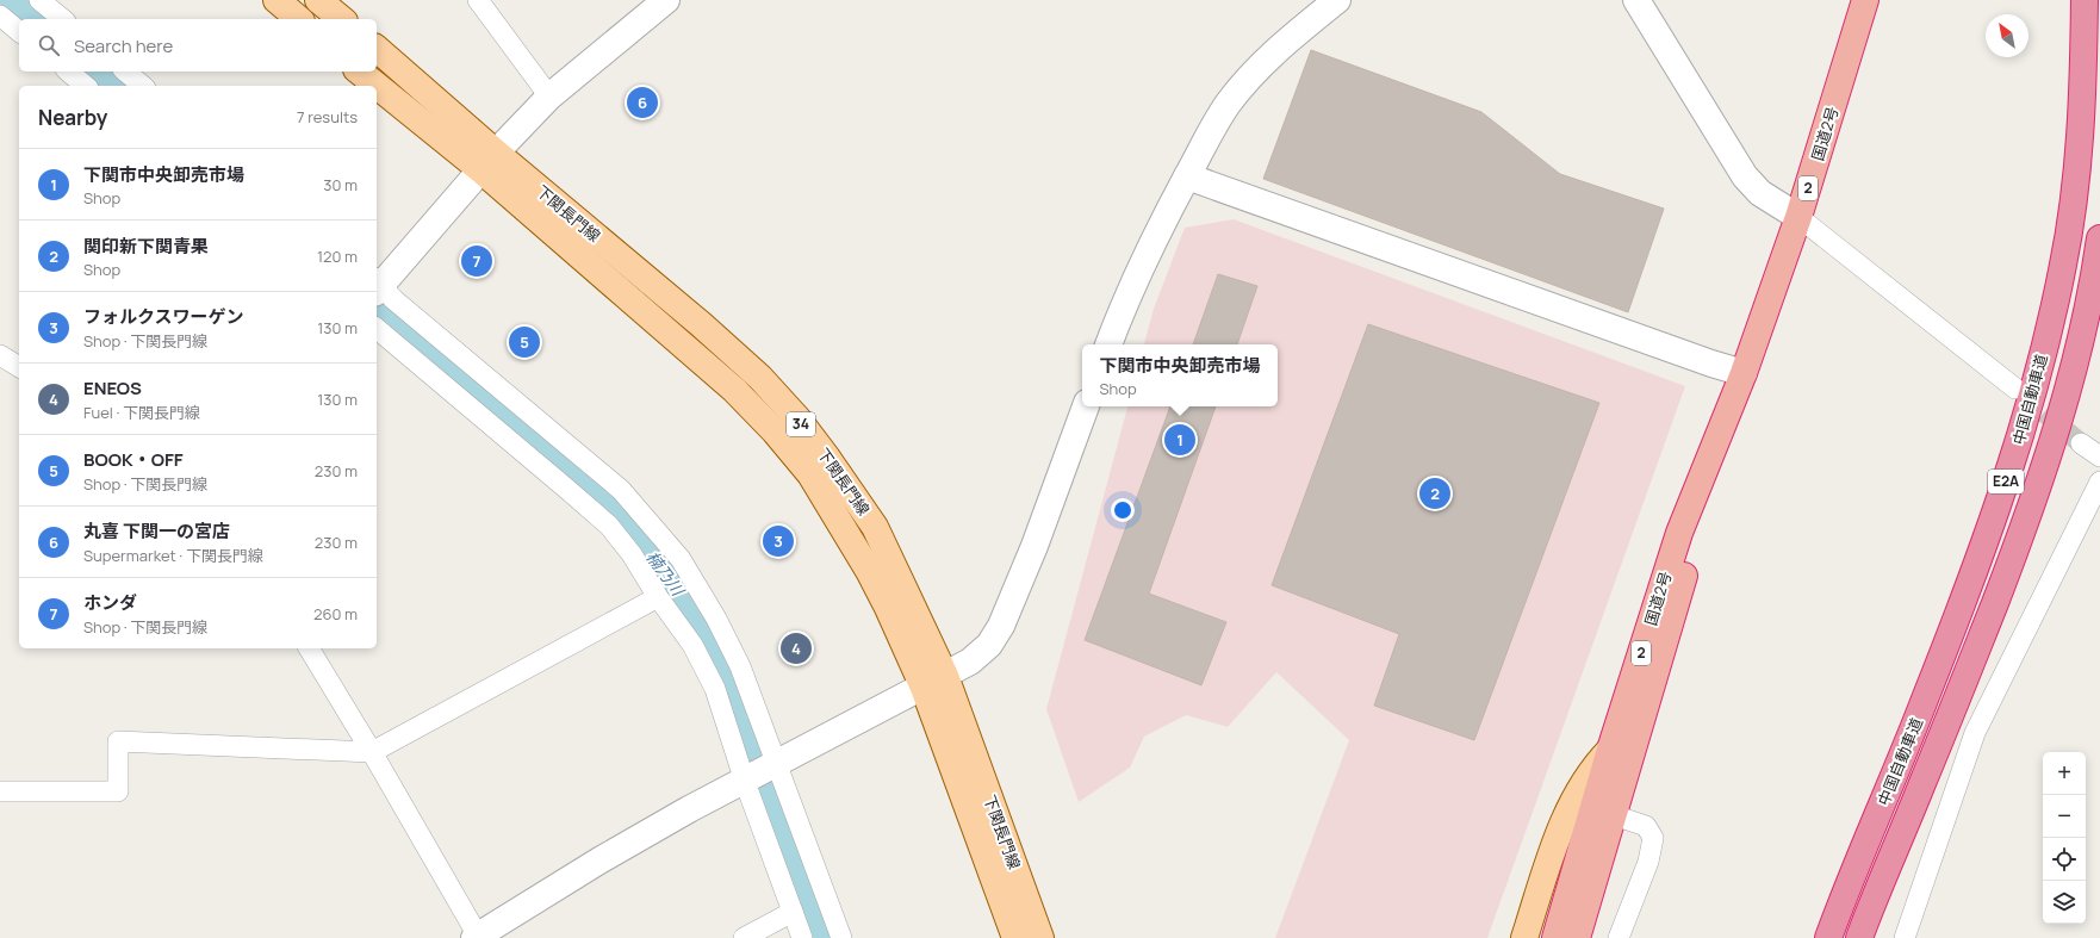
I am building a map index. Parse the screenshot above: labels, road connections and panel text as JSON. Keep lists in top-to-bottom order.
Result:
{
  "streets": {
    "highway": [
      "国道2号",
      "2",
      "中国自動車道",
      "E2A"
    ],
    "main road": ["下関長門線", "34"]
  },
  "water": ["楠乃川"],
  "north": "top left",
  "page": {
    "search": "Search here",
    "pins": [
      "6",
      "7",
      "5",
      "1",
      "2",
      "3",
      "4"
    ],
    "heading": ["Nearby", "7 results"],
    "list": [
      {
        "mark": "1",
        "name": "下関市中央卸売市場",
        "note": "Shop",
        "value": "30 m"
      },
      {
        "mark": "2",
        "name": "関印新下関青果",
        "note": "Shop",
        "value": "120 m"
      },
      {
        "mark": "3",
        "name": "フォルクスワーゲン",
        "note": "Shop · 下関長門線",
        "value": "130 m"
      },
      {
        "mark": "4",
        "name": "ENEOS",
        "note": "Fuel · 下関長門線",
        "value": "130 m"
      },
      {
        "mark": "5",
        "name": "BOOK・OFF",
        "note": "Shop · 下関長門線",
        "value": "230 m"
      },
      {
        "mark": "6",
        "name": "丸喜 下関一の宮店",
        "note": "Supermarket · 下関長門線",
        "value": "230 m"
      },
      {
        "mark": "7",
        "name": "ホンダ",
        "note": "Shop · 下関長門線",
        "value": "260 m"
      }
    ],
    "popup": ["下関市中央卸売市場", "Shop"],
    "map_buttons": ["+", "−"]
  }
}
